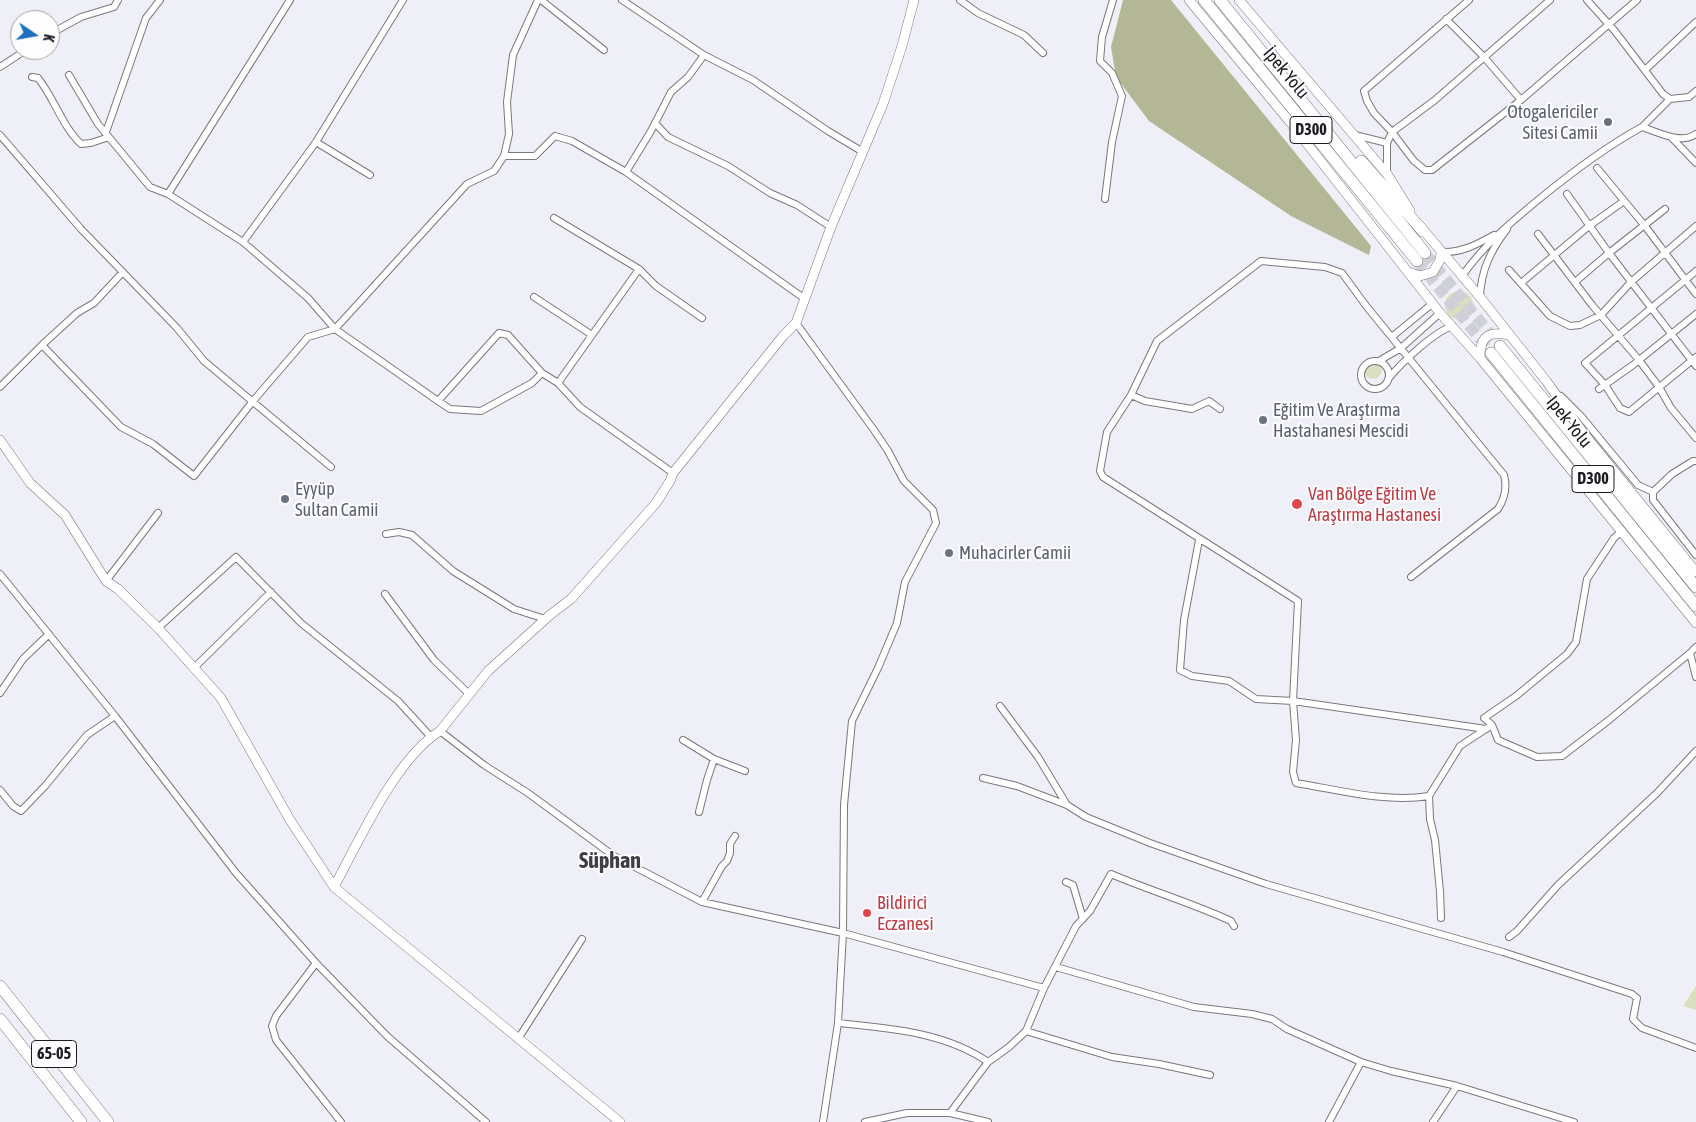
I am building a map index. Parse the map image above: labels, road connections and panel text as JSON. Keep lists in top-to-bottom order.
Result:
{
  "streets": {
    "highway": [
      "İpek Yolu",
      "D300",
      "Ipek Yolu",
      "65-05"
    ]
  },
  "districts": ["Süphan"],
  "places": [
    "Otogalericiler Sitesi Camii",
    "Eğitim Ve Araştırma Hastahanesi Mescidi",
    "Eyyüp Sultan Camii",
    "Van Bölge Eğitim Ve Araştırma Hastanesi",
    "Muhacirler Camii",
    "Bildirici Eczanesi"
  ],
  "north": "right"
}
